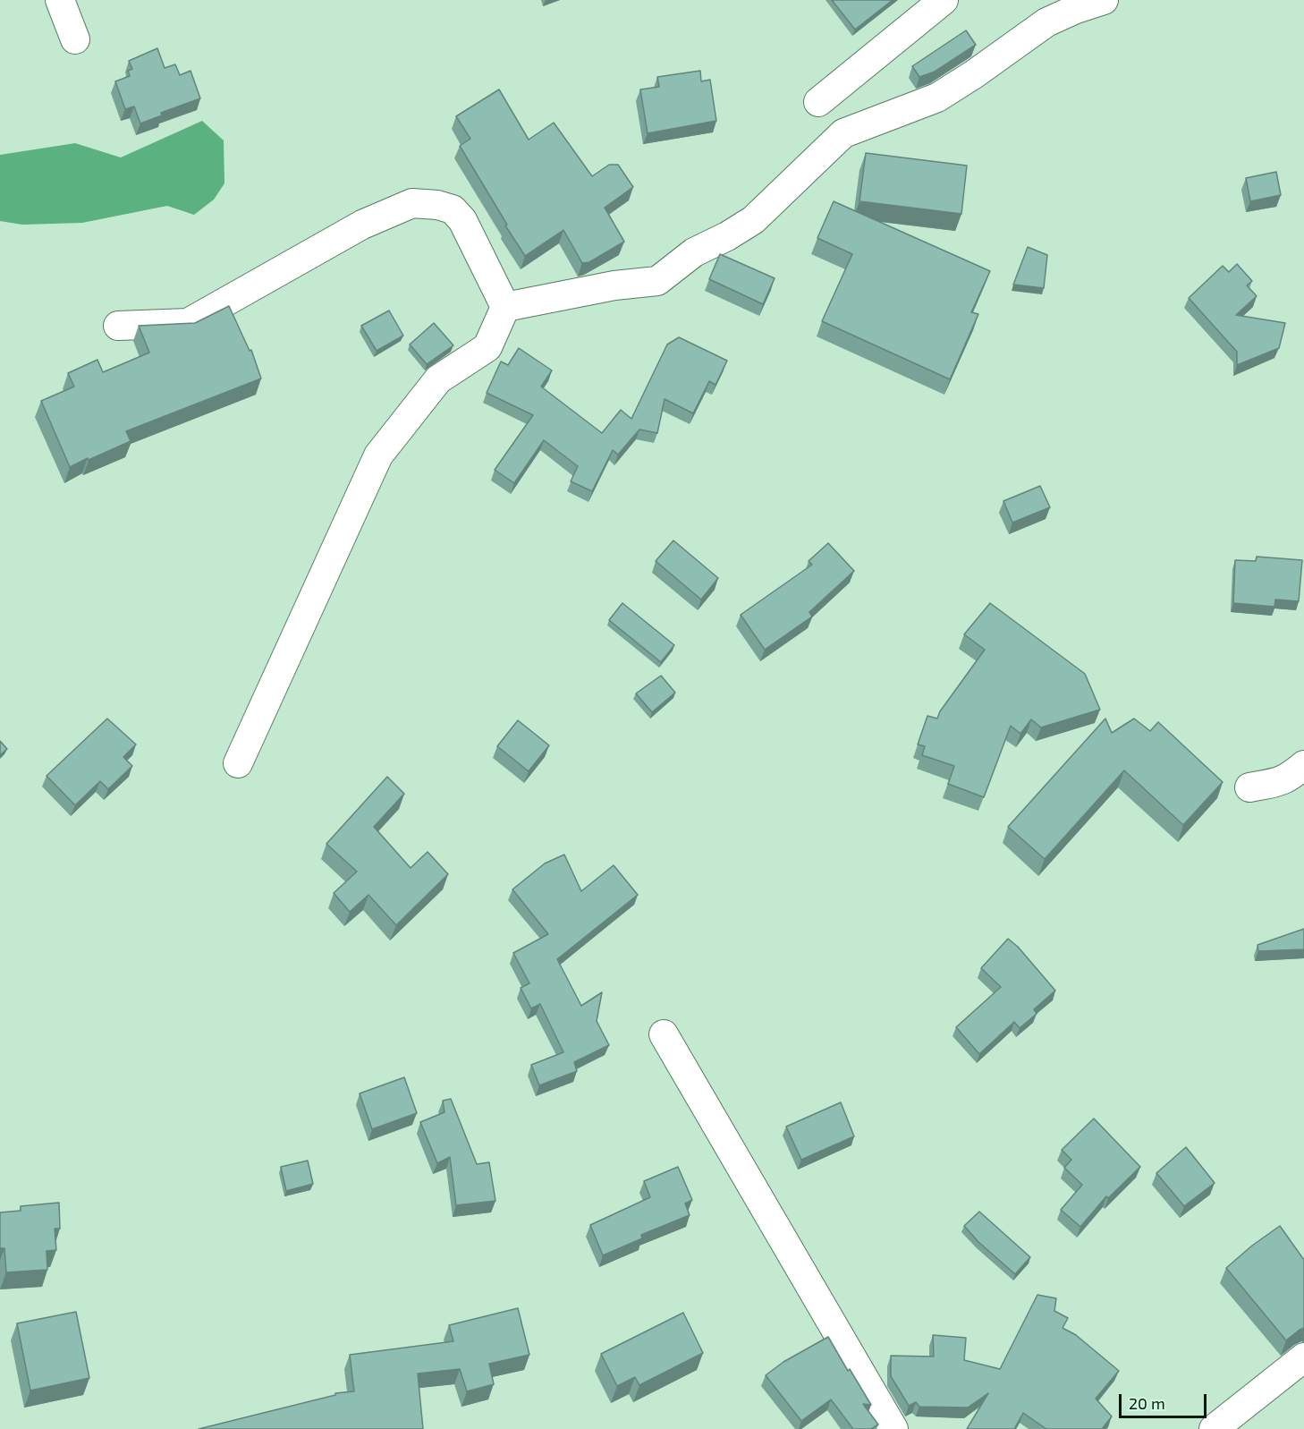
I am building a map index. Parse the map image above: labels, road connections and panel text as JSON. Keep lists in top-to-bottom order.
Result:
{
  "scale_bar": "20 m"
}
